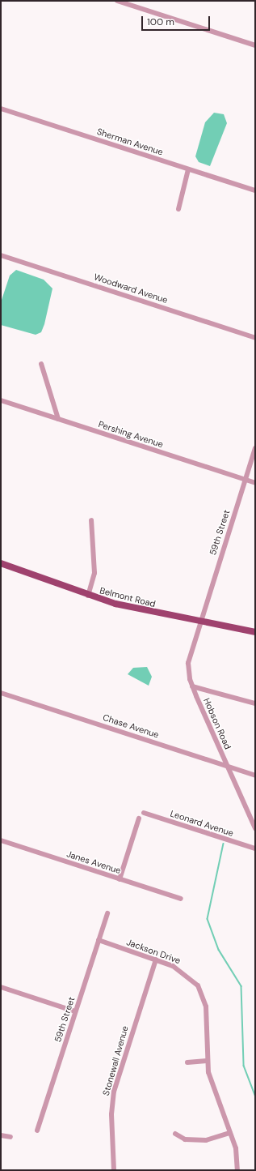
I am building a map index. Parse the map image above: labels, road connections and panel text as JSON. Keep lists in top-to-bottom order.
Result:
{
  "streets": {
    "main road": ["Belmont Road"],
    "street": [
      "Sherman Avenue",
      "Woodward Avenue",
      "Pershing Avenue",
      "59th Street",
      "Hobson Road",
      "Chase Avenue",
      "Leonard Avenue",
      "Janes Avenue",
      "Jackson Drive",
      "Stonewall Avenue"
    ]
  },
  "crossings": [
    ["Pershing Avenue", "59th Street"],
    ["59th Street", "Belmont Road"],
    ["59th Street", "Hobson Road"],
    ["59th Street", "Jackson Drive"],
    ["Belmont Road", "Hobson Road"],
    ["Hobson Road", "Chase Avenue"],
    ["Jackson Drive", "Stonewall Avenue"]
  ],
  "scale_bar": "100 m"
}
